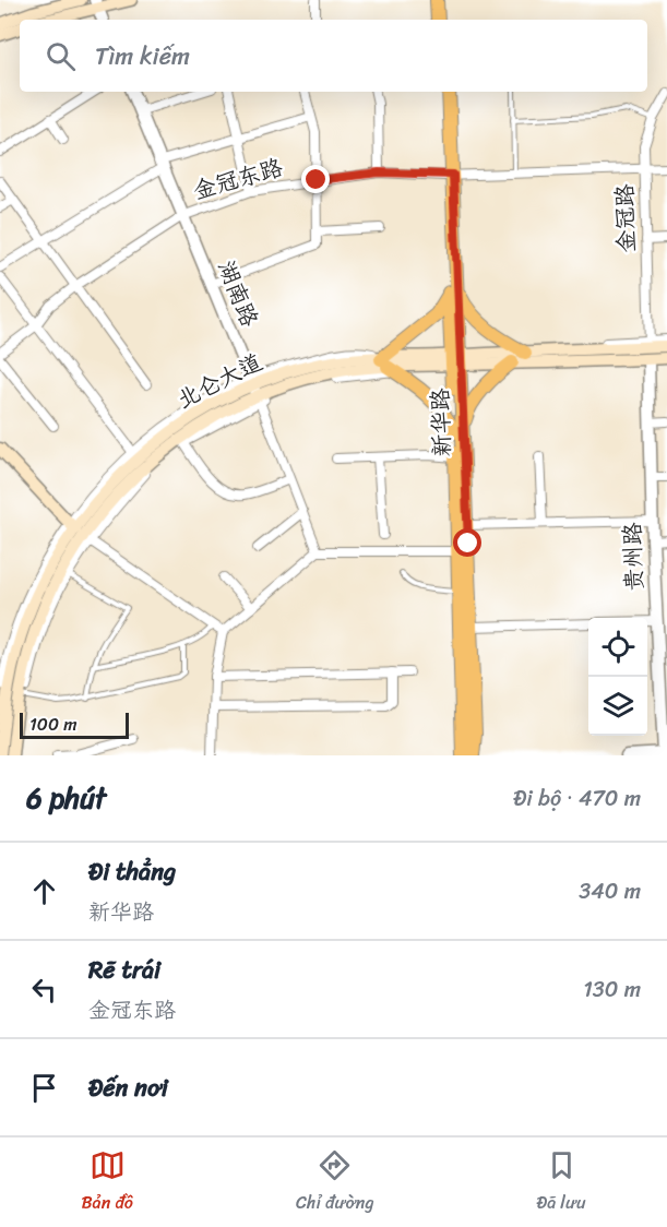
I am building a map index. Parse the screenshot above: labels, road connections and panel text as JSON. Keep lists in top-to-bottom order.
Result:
{
  "streets": {
    "main road": ["北仑大道", "新华路"],
    "street": [
      "金冠东路",
      "金冠路",
      "湖南路",
      "贵州路"
    ]
  },
  "crossings": [
    ["金冠东路", "金冠路"],
    ["金冠东路", "湖南路"],
    ["金冠东路", "新华路"],
    ["金冠路", "北仑大道"],
    ["湖南路", "北仑大道"],
    ["北仑大道", "新华路"],
    ["北仑大道", "贵州路"]
  ],
  "scale_bar": "100 m",
  "page": {
    "search": "Tìm kiếm",
    "scale": "100 m",
    "heading": ["6 phút", "Đi bộ · 470 m"],
    "list": [
      ["Đi thẳng", "新华路", "340 m"],
      ["Rẽ trái", "金冠东路", "130 m"],
      "Đến nơi"
    ],
    "nav": ["Bản đồ", "Chỉ đường", "Đã lưu"]
  }
}
